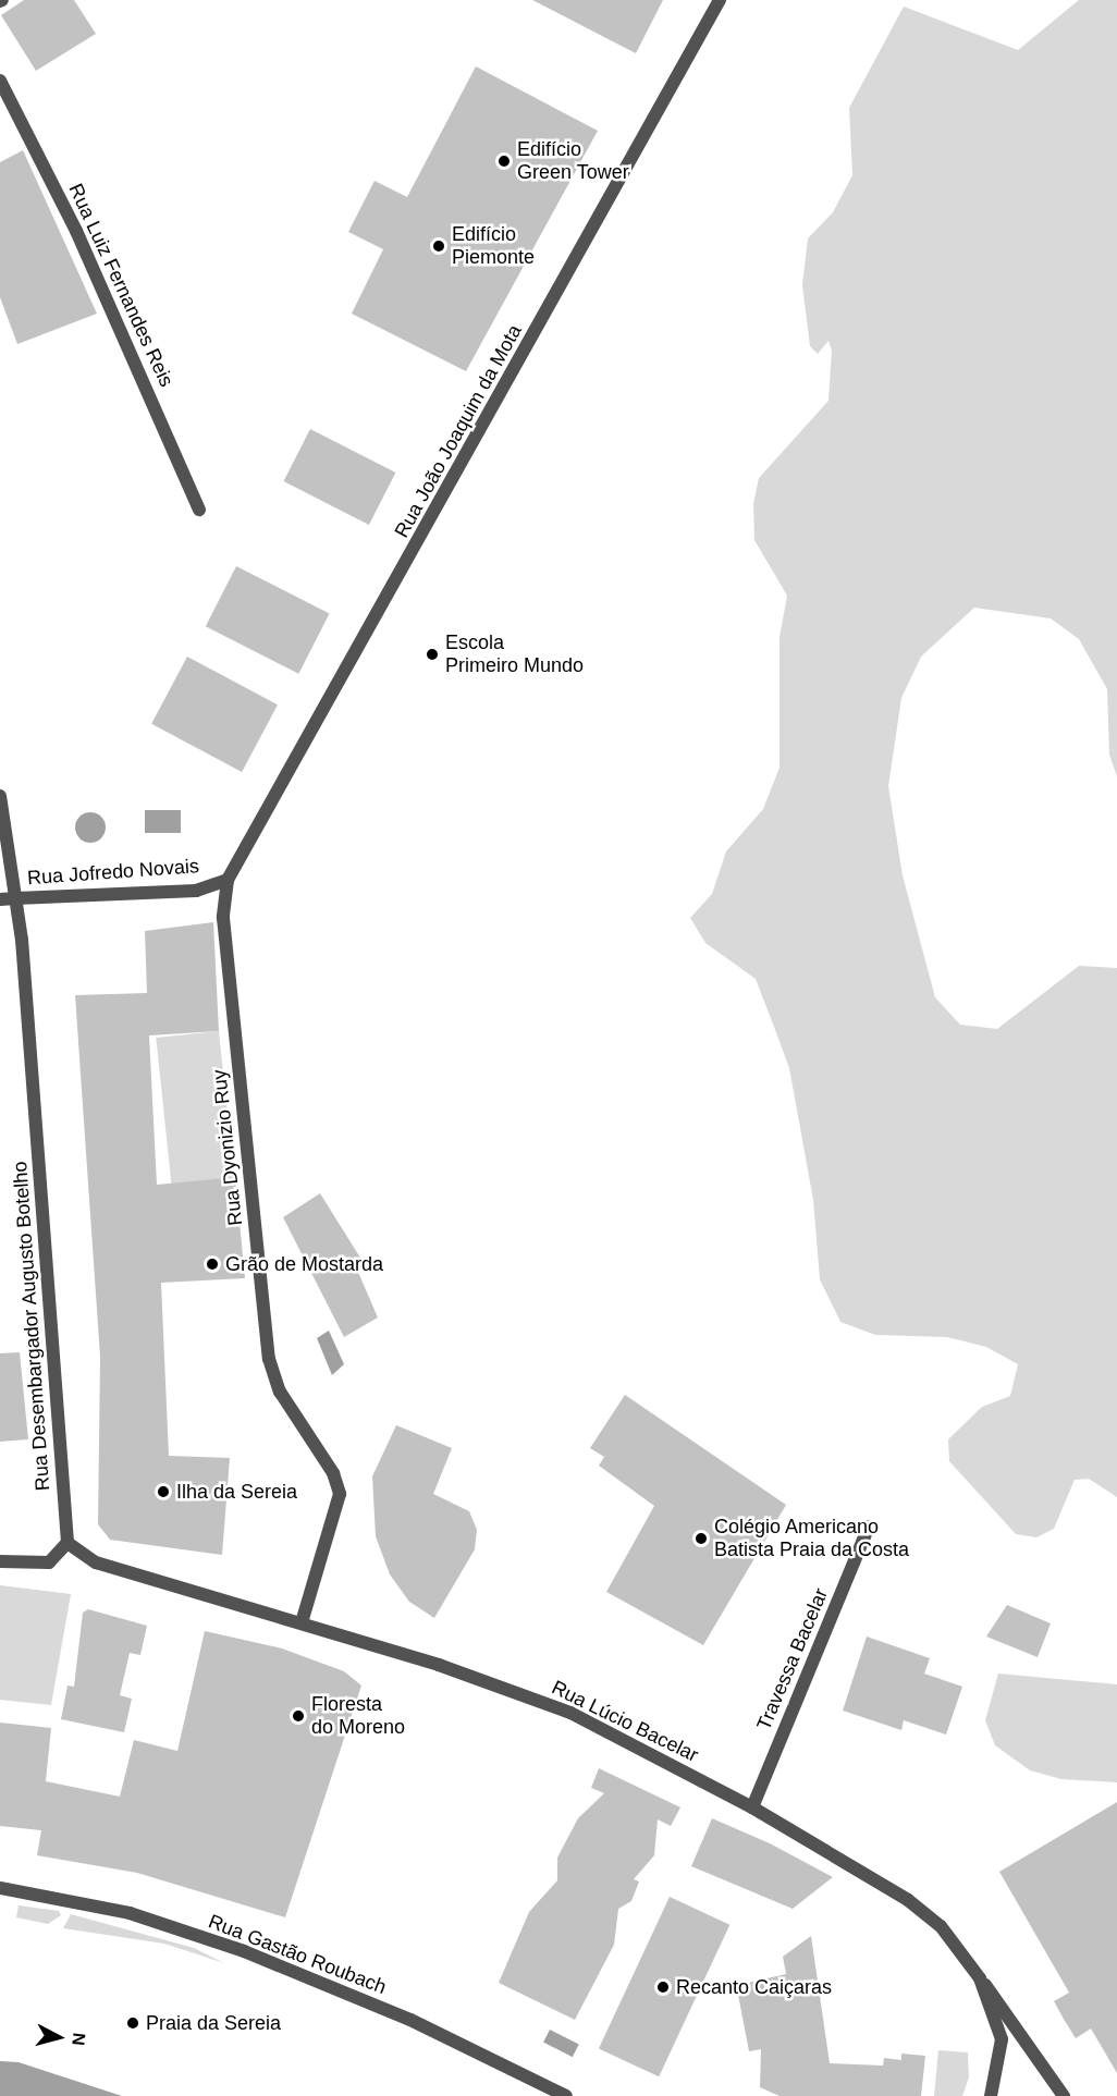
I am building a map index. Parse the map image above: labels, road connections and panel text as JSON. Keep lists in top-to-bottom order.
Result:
{
  "streets": {
    "street": [
      "Rua Luiz Fernandes Reis",
      "Rua João Joaquim da Mota",
      "Rua Jofredo Novais",
      "Rua Dyonizio Ruy",
      "Rua Desembargador Augusto Botelho",
      "Travessa Bacelar",
      "Rua Lúcio Bacelar",
      "Rua Gastão Roubach"
    ]
  },
  "crossings": [
    ["Rua João Joaquim da Mota", "Rua Jofredo Novais"],
    ["Rua João Joaquim da Mota", "Rua Dyonizio Ruy"],
    ["Rua Jofredo Novais", "Rua Dyonizio Ruy"],
    ["Rua Jofredo Novais", "Rua Desembargador Augusto Botelho"],
    ["Rua Dyonizio Ruy", "Rua Lúcio Bacelar"],
    ["Rua Desembargador Augusto Botelho", "Rua Lúcio Bacelar"],
    ["Travessa Bacelar", "Rua Lúcio Bacelar"]
  ],
  "places": [
    "Edifício Green Tower",
    "Edifício Piemonte",
    "Escola Primeiro Mundo",
    "Grão de Mostarda",
    "Ilha da Sereia",
    "Colégio Americano Batista Praia da Costa",
    "Floresta do Moreno",
    "Recanto Caiçaras",
    "Praia da Sereia"
  ],
  "north": "right"
}
